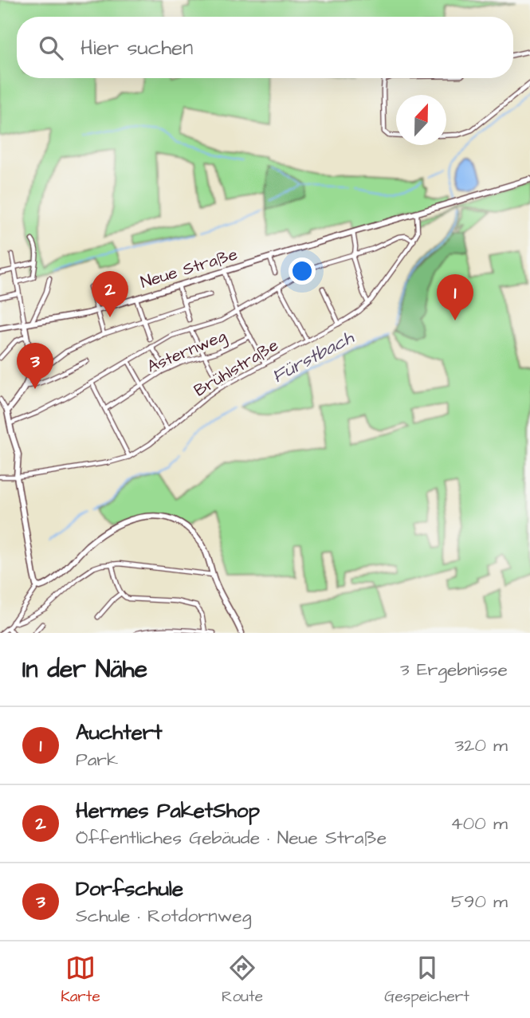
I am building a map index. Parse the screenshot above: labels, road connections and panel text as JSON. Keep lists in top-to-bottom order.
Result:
{
  "streets": {
    "street": ["Neue Straße", "Asternweg", "Brühlstraße"]
  },
  "crossings": [
    ["Neue Straße", "Brühlstraße"]
  ],
  "water": ["Fürstbach"],
  "north": "top",
  "page": {
    "search": "Hier suchen",
    "pins": ["2", "1", "3"],
    "heading": ["In der Nähe", "3 Ergebnisse"],
    "list": [
      {
        "mark": "1",
        "name": "Auchtert",
        "note": "Park",
        "value": "320 m"
      },
      {
        "mark": "2",
        "name": "Hermes PaketShop",
        "note": "Öffentliches Gebäude · Neue Straße",
        "value": "400 m"
      },
      {
        "mark": "3",
        "name": "Dorfschule",
        "note": "Schule · Rotdornweg",
        "value": "590 m"
      }
    ],
    "nav": ["Karte", "Route", "Gespeichert"]
  }
}
